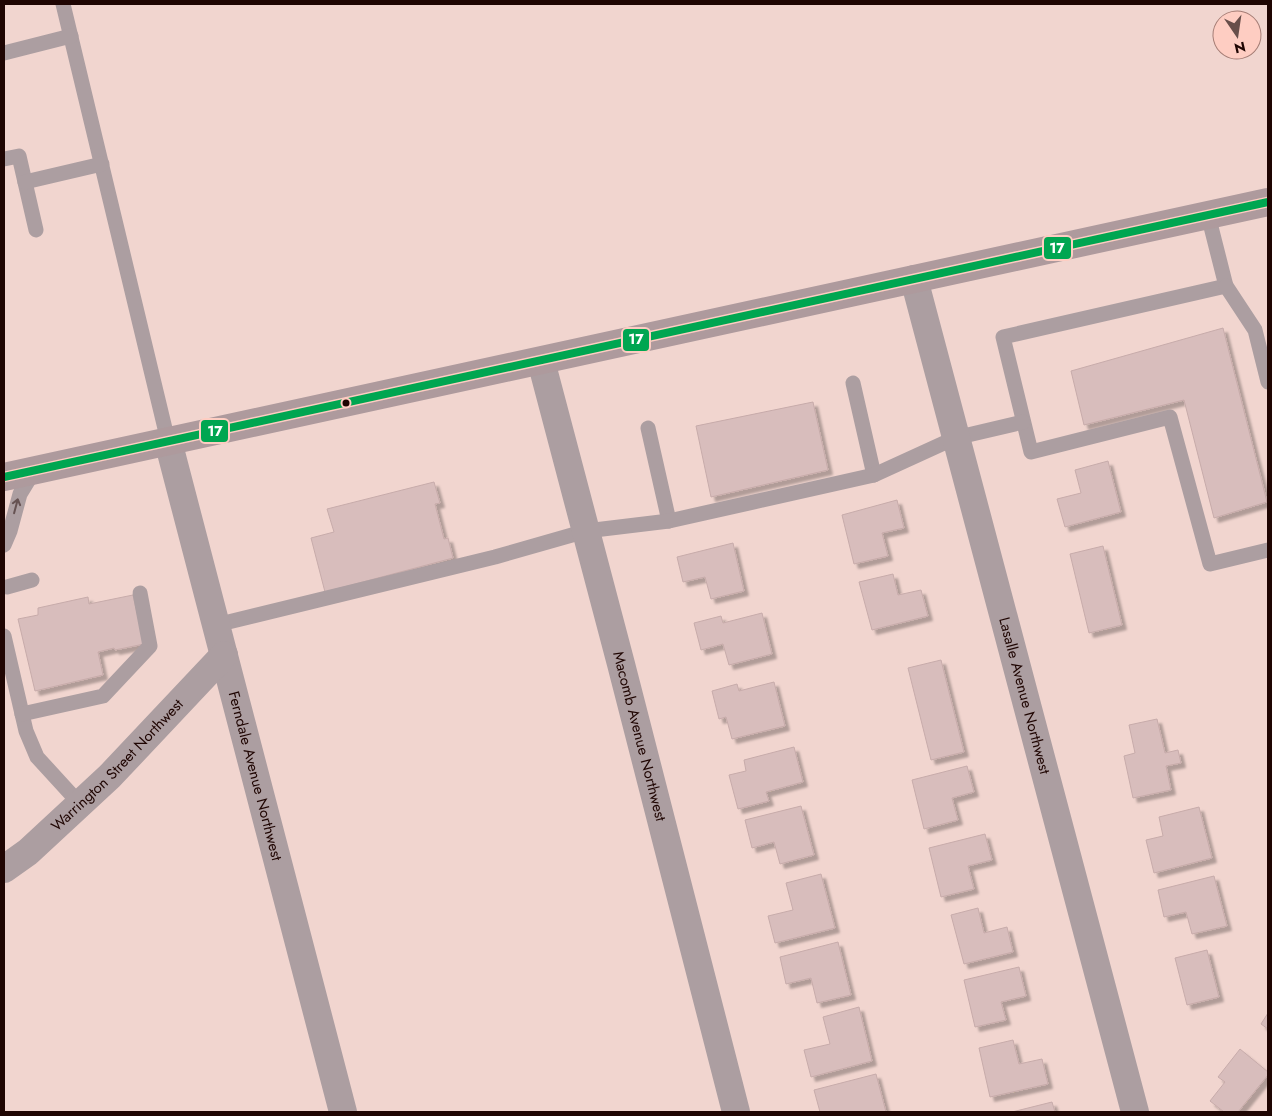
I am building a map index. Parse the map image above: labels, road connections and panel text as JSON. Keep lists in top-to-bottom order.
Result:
{
  "streets": {
    "street": [
      "Lasalle Avenue Northwest",
      "Macomb Avenue Northwest",
      "Warrington Street Northwest",
      "Ferndale Avenue Northwest"
    ]
  },
  "crossings": [
    ["Warrington Street Northwest", "Ferndale Avenue Northwest"]
  ],
  "lines": ["transit line 17"],
  "north": "bottom"
}
